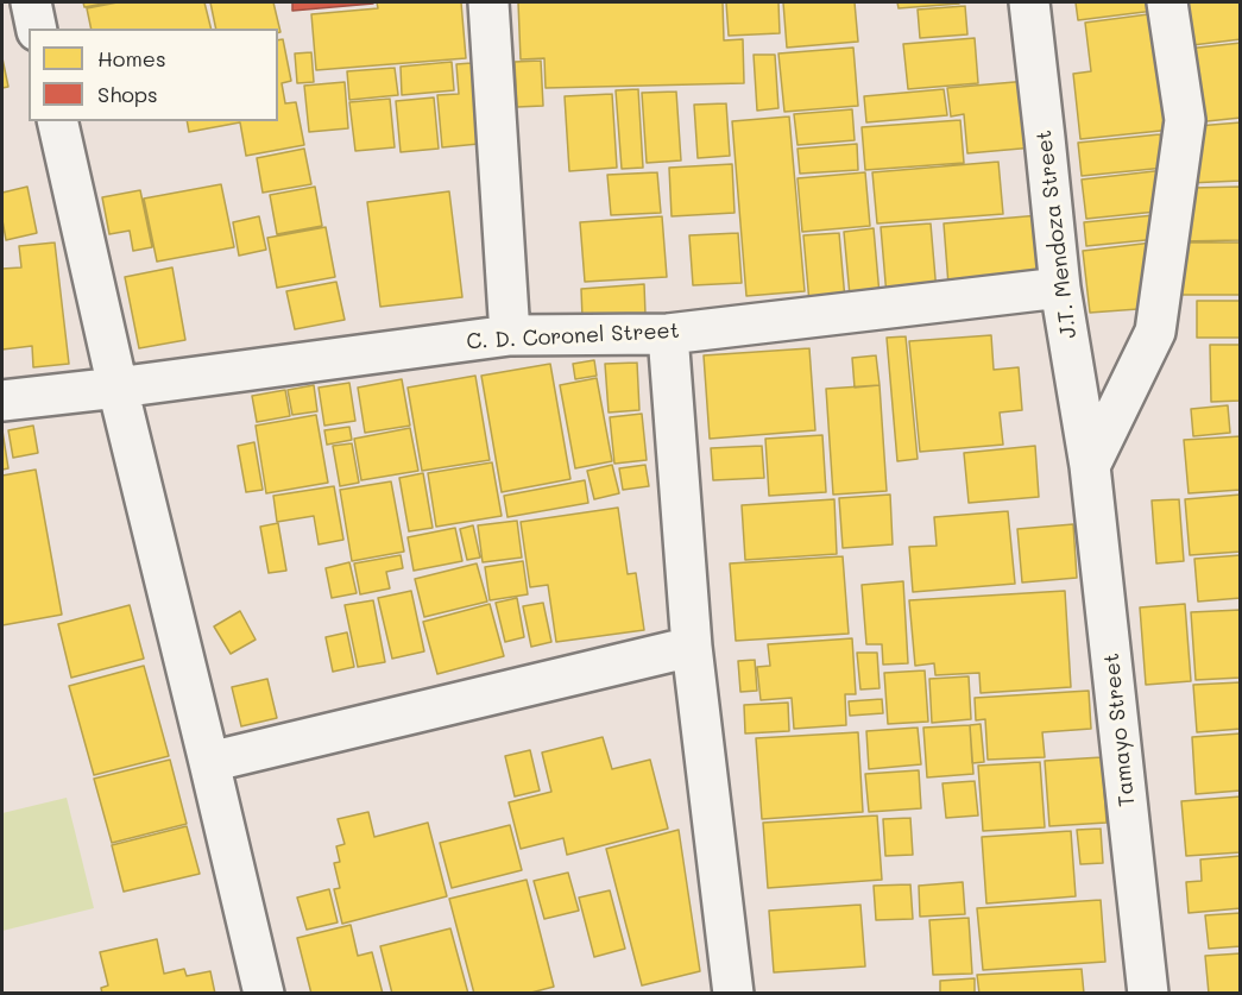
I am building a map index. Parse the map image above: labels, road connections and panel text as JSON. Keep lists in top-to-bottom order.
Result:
{
  "streets": {
    "street": ["J.T. Mendoza Street", "C. D. Coronel Street", "Tamayo Street"]
  },
  "crossings": [
    ["J.T. Mendoza Street", "C. D. Coronel Street"],
    ["J.T. Mendoza Street", "Tamayo Street"]
  ],
  "legend": ["Homes", "Shops"]
}
